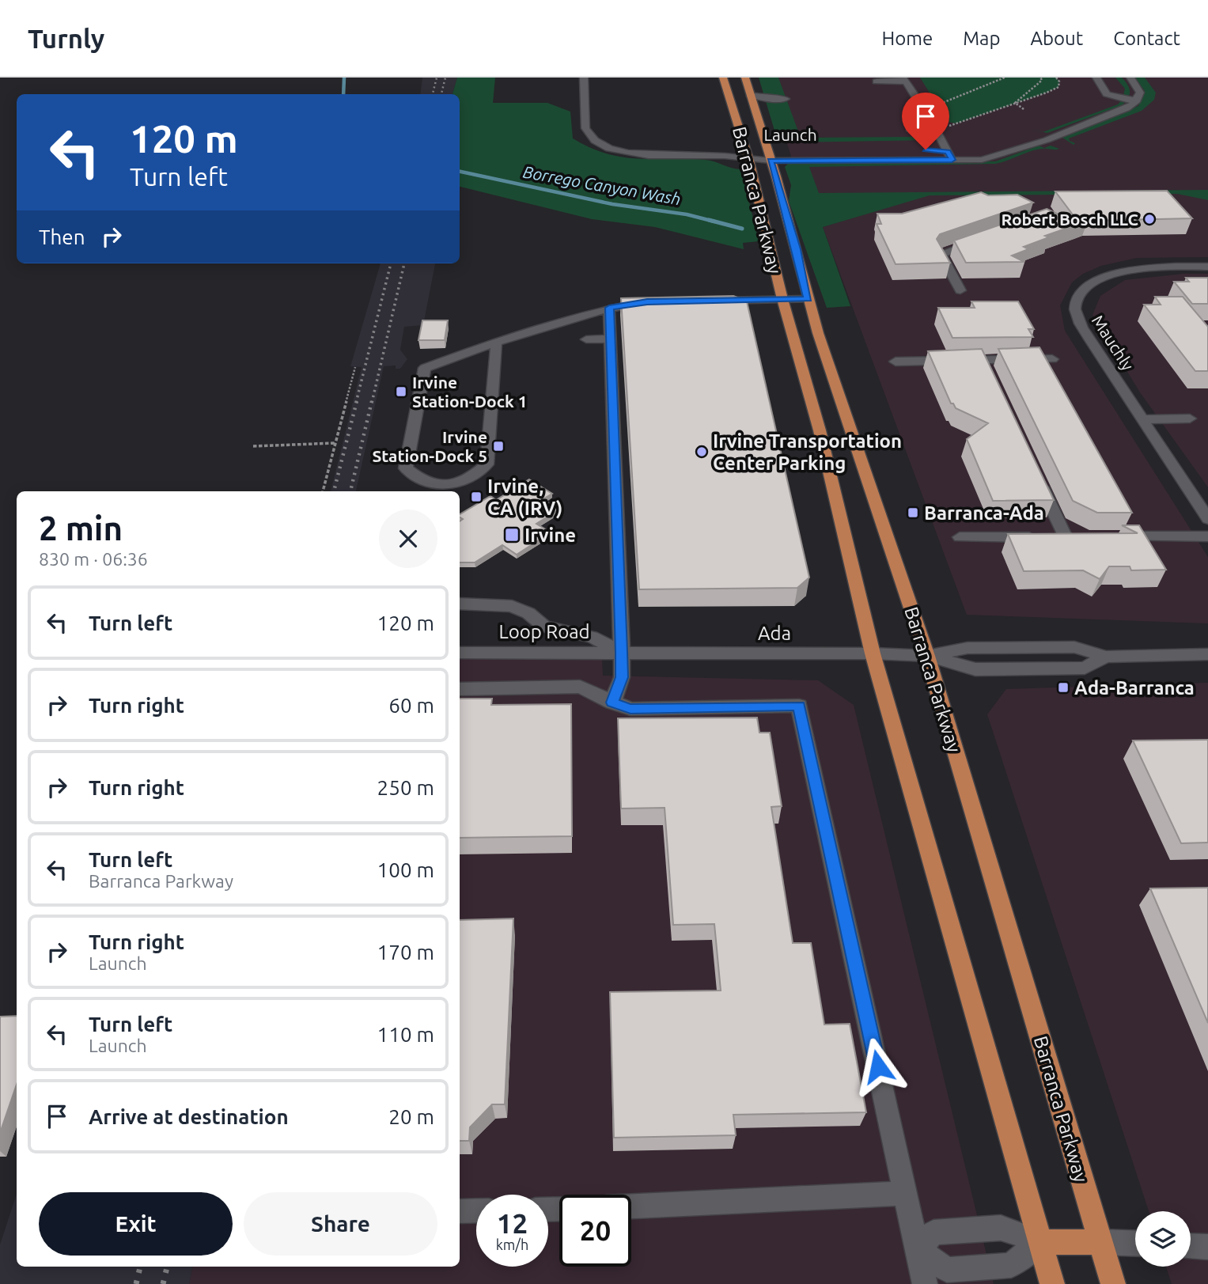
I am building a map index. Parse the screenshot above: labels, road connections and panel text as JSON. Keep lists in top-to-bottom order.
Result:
{
  "streets": {
    "main road": ["Barranca Parkway"],
    "street": [
      "Launch",
      "Mauchly",
      "Loop Road",
      "Ada"
    ]
  },
  "crossings": [
    ["Launch", "Barranca Parkway"],
    ["Barranca Parkway", "Ada"],
    ["Loop Road", "Ada"]
  ],
  "water": ["Borrego Canyon Wash"],
  "places": {
    "other": ["Robert Bosch LLC", "Irvine Transportation Center Parking"],
    "transit": [
      "Irvine Station-Dock 1",
      "Irvine Station-Dock 5",
      "Irvine, CA (IRV)",
      "Barranca-Ada",
      "Irvine",
      "Ada-Barranca"
    ]
  },
  "page": {
    "header": "Turnly",
    "nav": [
      "Home",
      "Map",
      "About",
      "Contact"
    ],
    "turn": ["120 m", "Turn left"],
    "then": "Then",
    "heading": ["2 min", "830 m · 06:36"],
    "list": [
      {
        "name": "Turn left",
        "value": "120 m"
      },
      {
        "name": "Turn right",
        "value": "60 m"
      },
      {
        "name": "Turn right",
        "value": "250 m"
      },
      {
        "name": "Turn left",
        "note": "Barranca Parkway",
        "value": "100 m"
      },
      {
        "name": "Turn right",
        "note": "Launch",
        "value": "170 m"
      },
      {
        "name": "Turn left",
        "note": "Launch",
        "value": "110 m"
      },
      {
        "name": "Arrive at destination",
        "value": "20 m"
      }
    ],
    "buttons": ["Exit", "Share"],
    "speed": "12 km/h",
    "limit": "20"
  }
}
